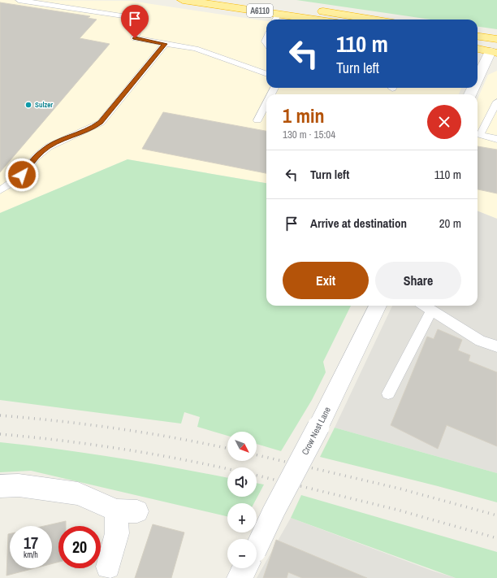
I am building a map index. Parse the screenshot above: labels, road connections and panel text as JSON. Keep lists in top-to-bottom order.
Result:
{
  "streets": {
    "highway": ["A6110"],
    "street": ["Crow Nest Lane"]
  },
  "places": ["Sulzer"],
  "north": "bottom right",
  "page": {
    "turn": ["110 m", "Turn left"],
    "heading": ["1 min", "130 m · 15:04"],
    "list": [
      {
        "name": "Turn left",
        "value": "110 m"
      },
      {
        "name": "Arrive at destination",
        "value": "20 m"
      }
    ],
    "buttons": ["Exit", "Share"],
    "map_buttons": ["+", "−"],
    "speed": "17 km/h",
    "limit": "20"
  }
}
